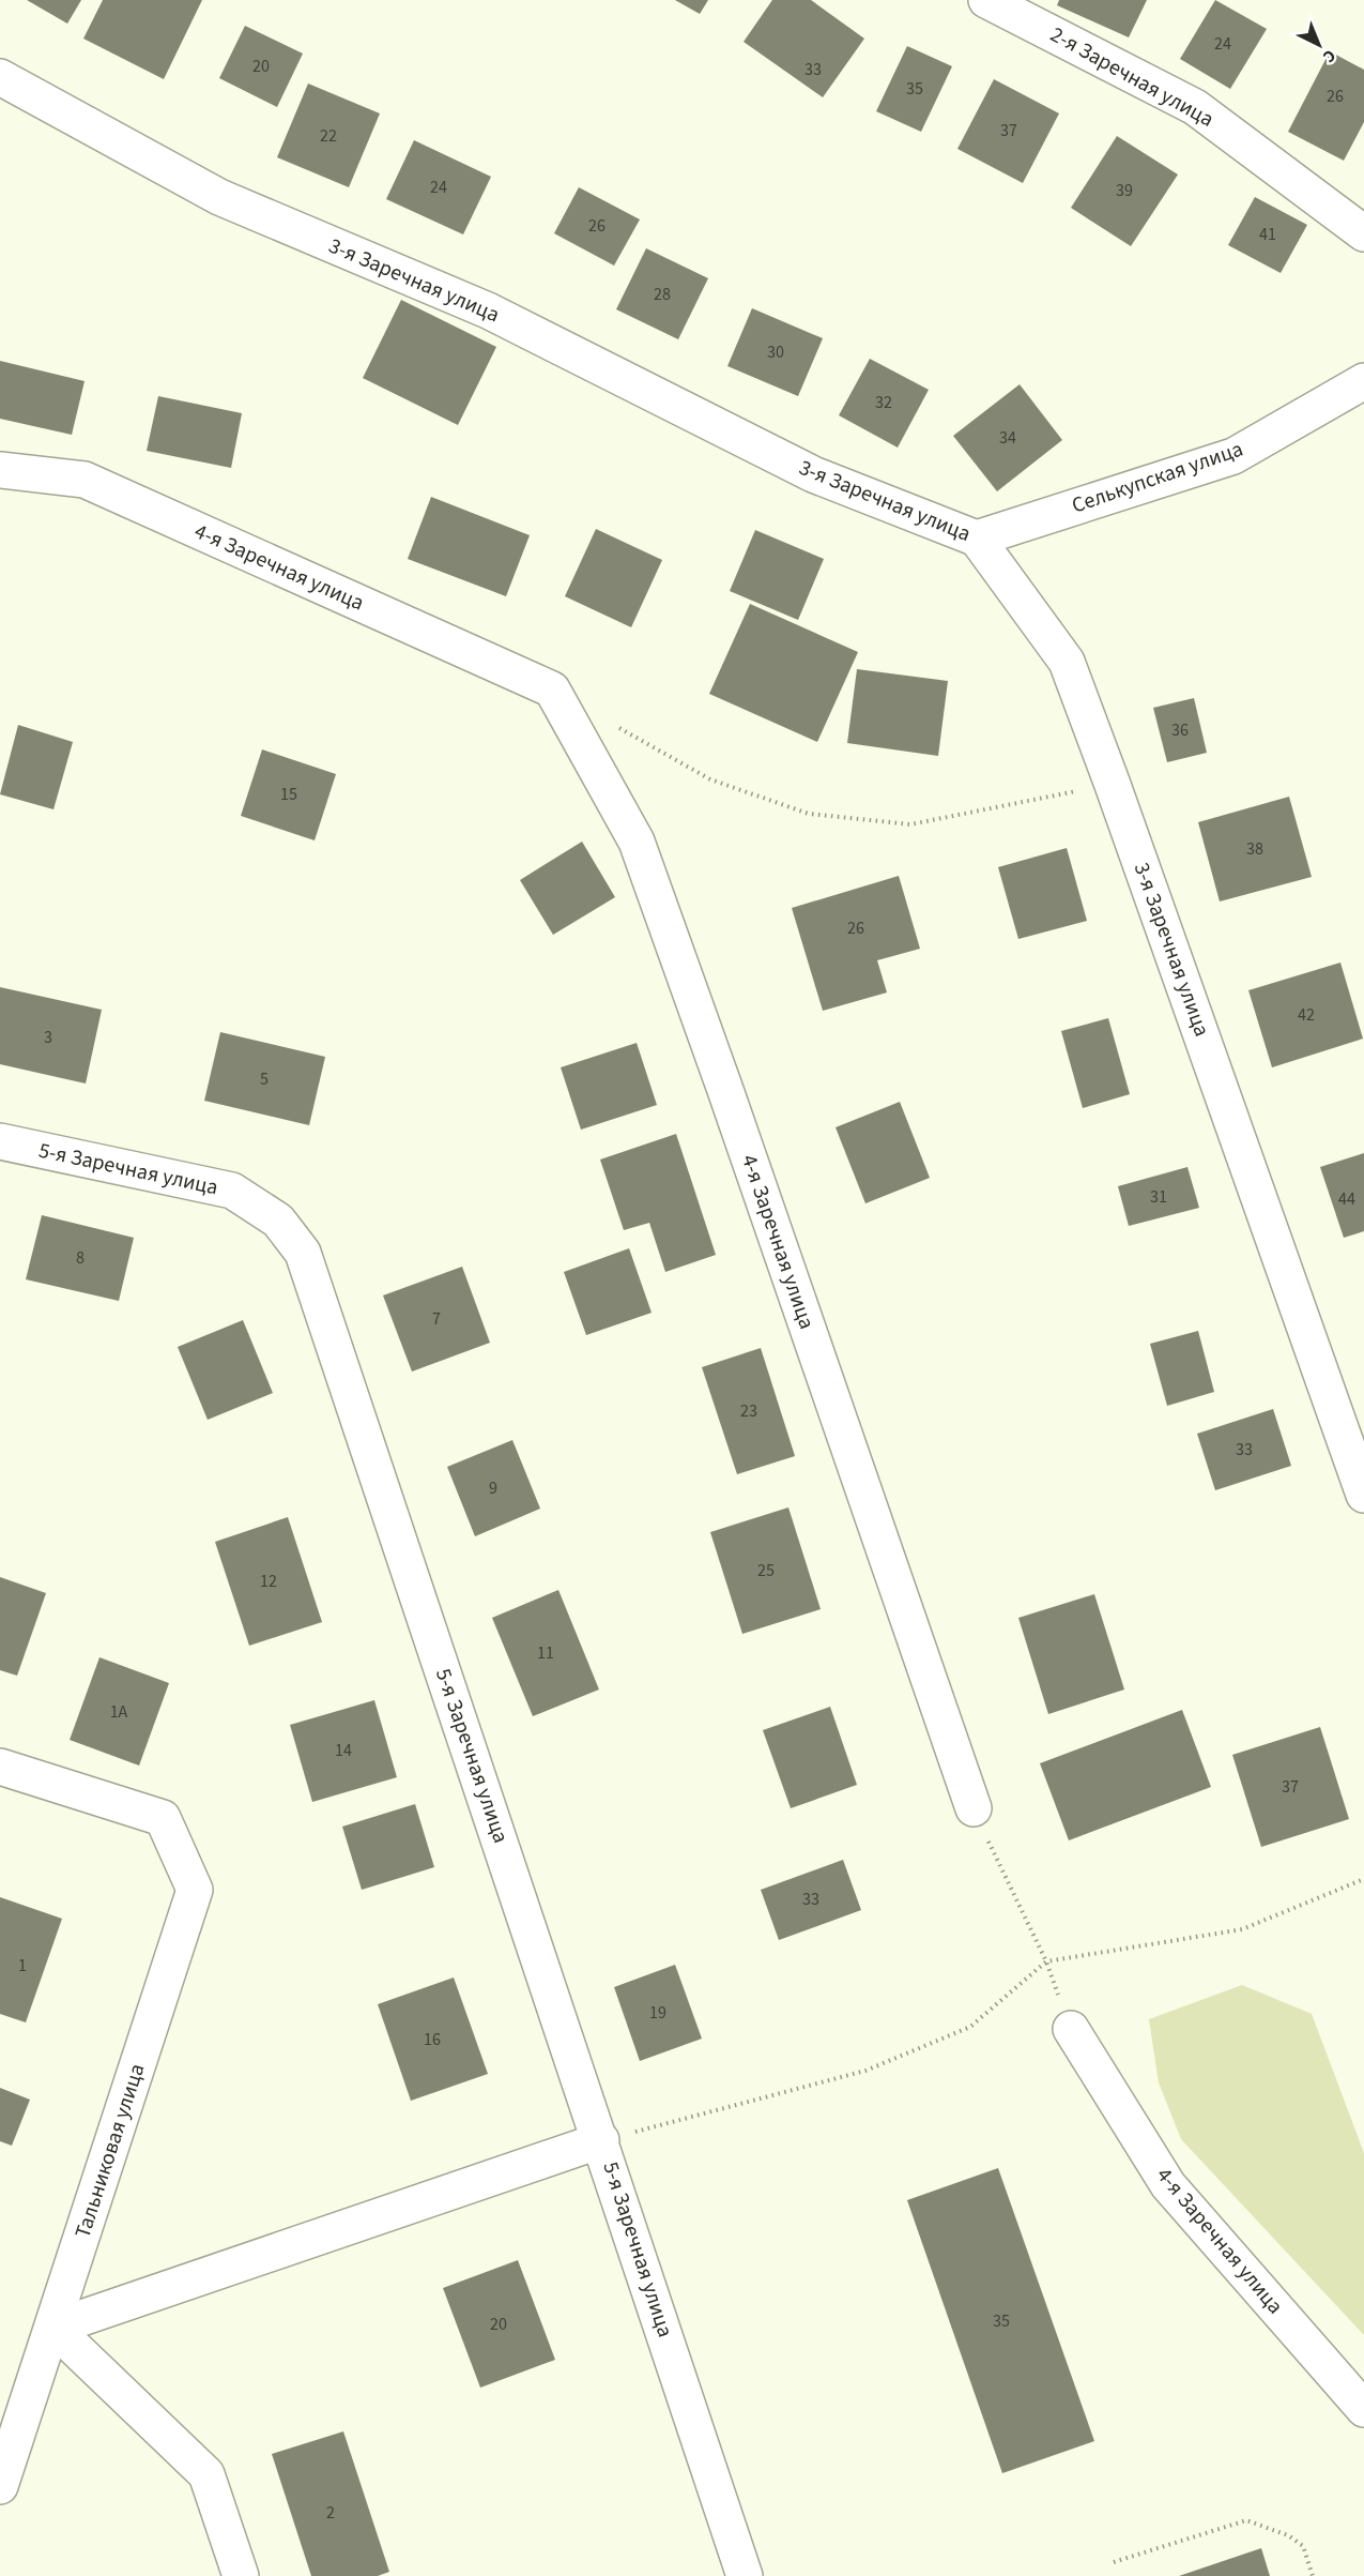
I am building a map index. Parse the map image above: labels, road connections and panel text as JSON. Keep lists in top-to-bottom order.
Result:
{
  "streets": {
    "street": [
      "2-я Заречная улица",
      "3-я Заречная улица",
      "Селькупская улица",
      "4-я Заречная улица",
      "5-я Заречная улица",
      "Тальниковая улица"
    ]
  },
  "crossings": [
    ["3-я Заречная улица", "Селькупская улица"]
  ],
  "house_numbers": [
    "24",
    "20",
    "33",
    "35",
    "26",
    "37",
    "22",
    "24",
    "39",
    "26",
    "41",
    "28",
    "30",
    "32",
    "34",
    "36",
    "15",
    "38",
    "26",
    "42",
    "3",
    "5",
    "31",
    "44",
    "8",
    "7",
    "23",
    "33",
    "9",
    "25",
    "12",
    "11",
    "1А",
    "14",
    "37",
    "33",
    "1",
    "19",
    "16",
    "35",
    "20",
    "2"
  ],
  "north": "bottom right"
}
